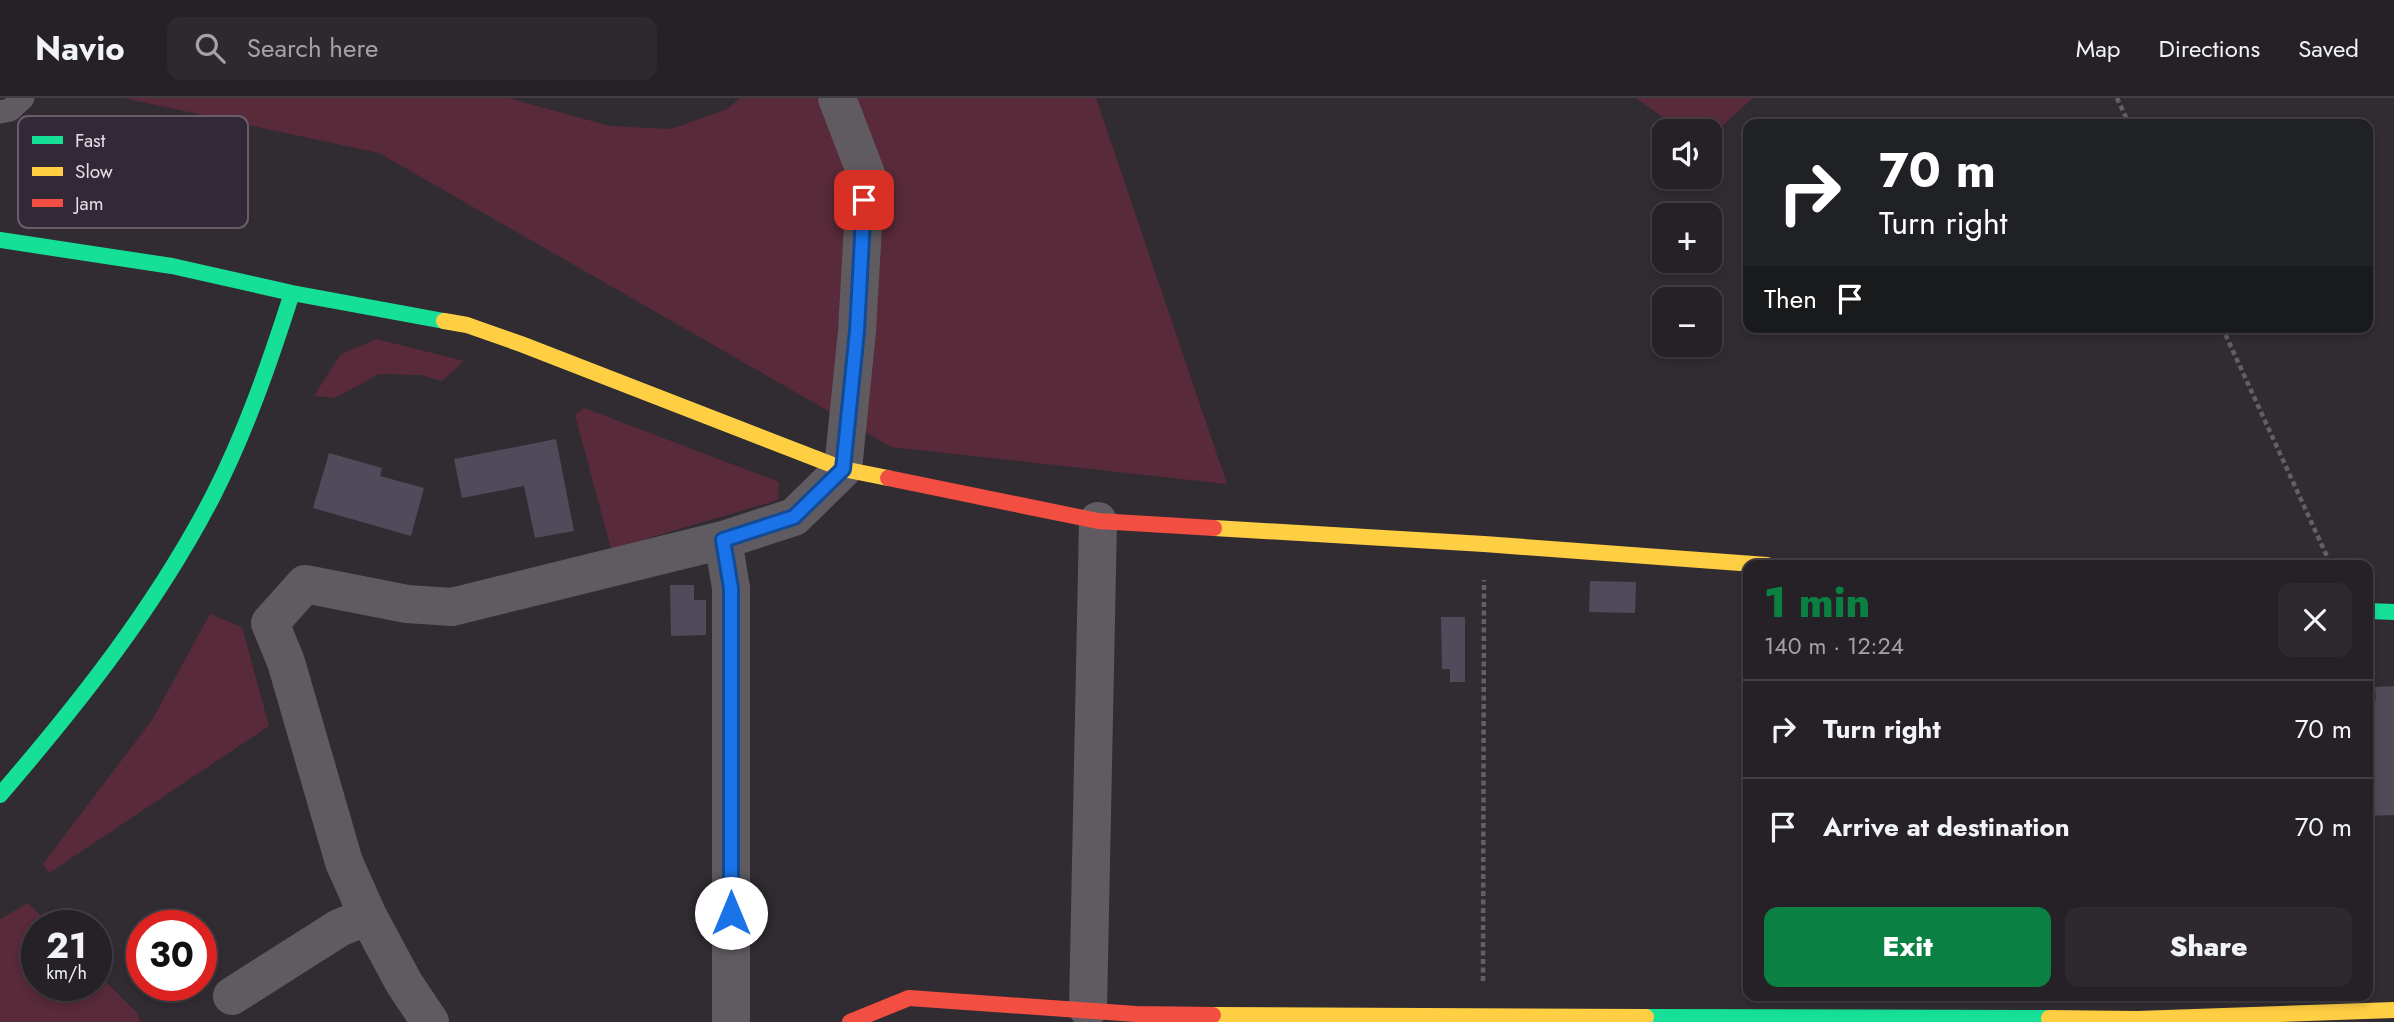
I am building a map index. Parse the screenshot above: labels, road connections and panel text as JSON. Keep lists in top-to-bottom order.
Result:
{
  "legend": ["Fast", "Slow", "Jam"],
  "page": {
    "header": "Navio",
    "search": "Search here",
    "nav": ["Map", "Directions", "Saved"],
    "map_buttons": ["+", "−"],
    "turn": ["70 m", "Turn right"],
    "then": "Then",
    "heading": ["1 min", "140 m · 12:24"],
    "list": [
      {
        "name": "Turn right",
        "value": "70 m"
      },
      {
        "name": "Arrive at destination",
        "value": "70 m"
      }
    ],
    "buttons": ["Exit", "Share"],
    "speed": "21 km/h",
    "limit": "30"
  }
}
